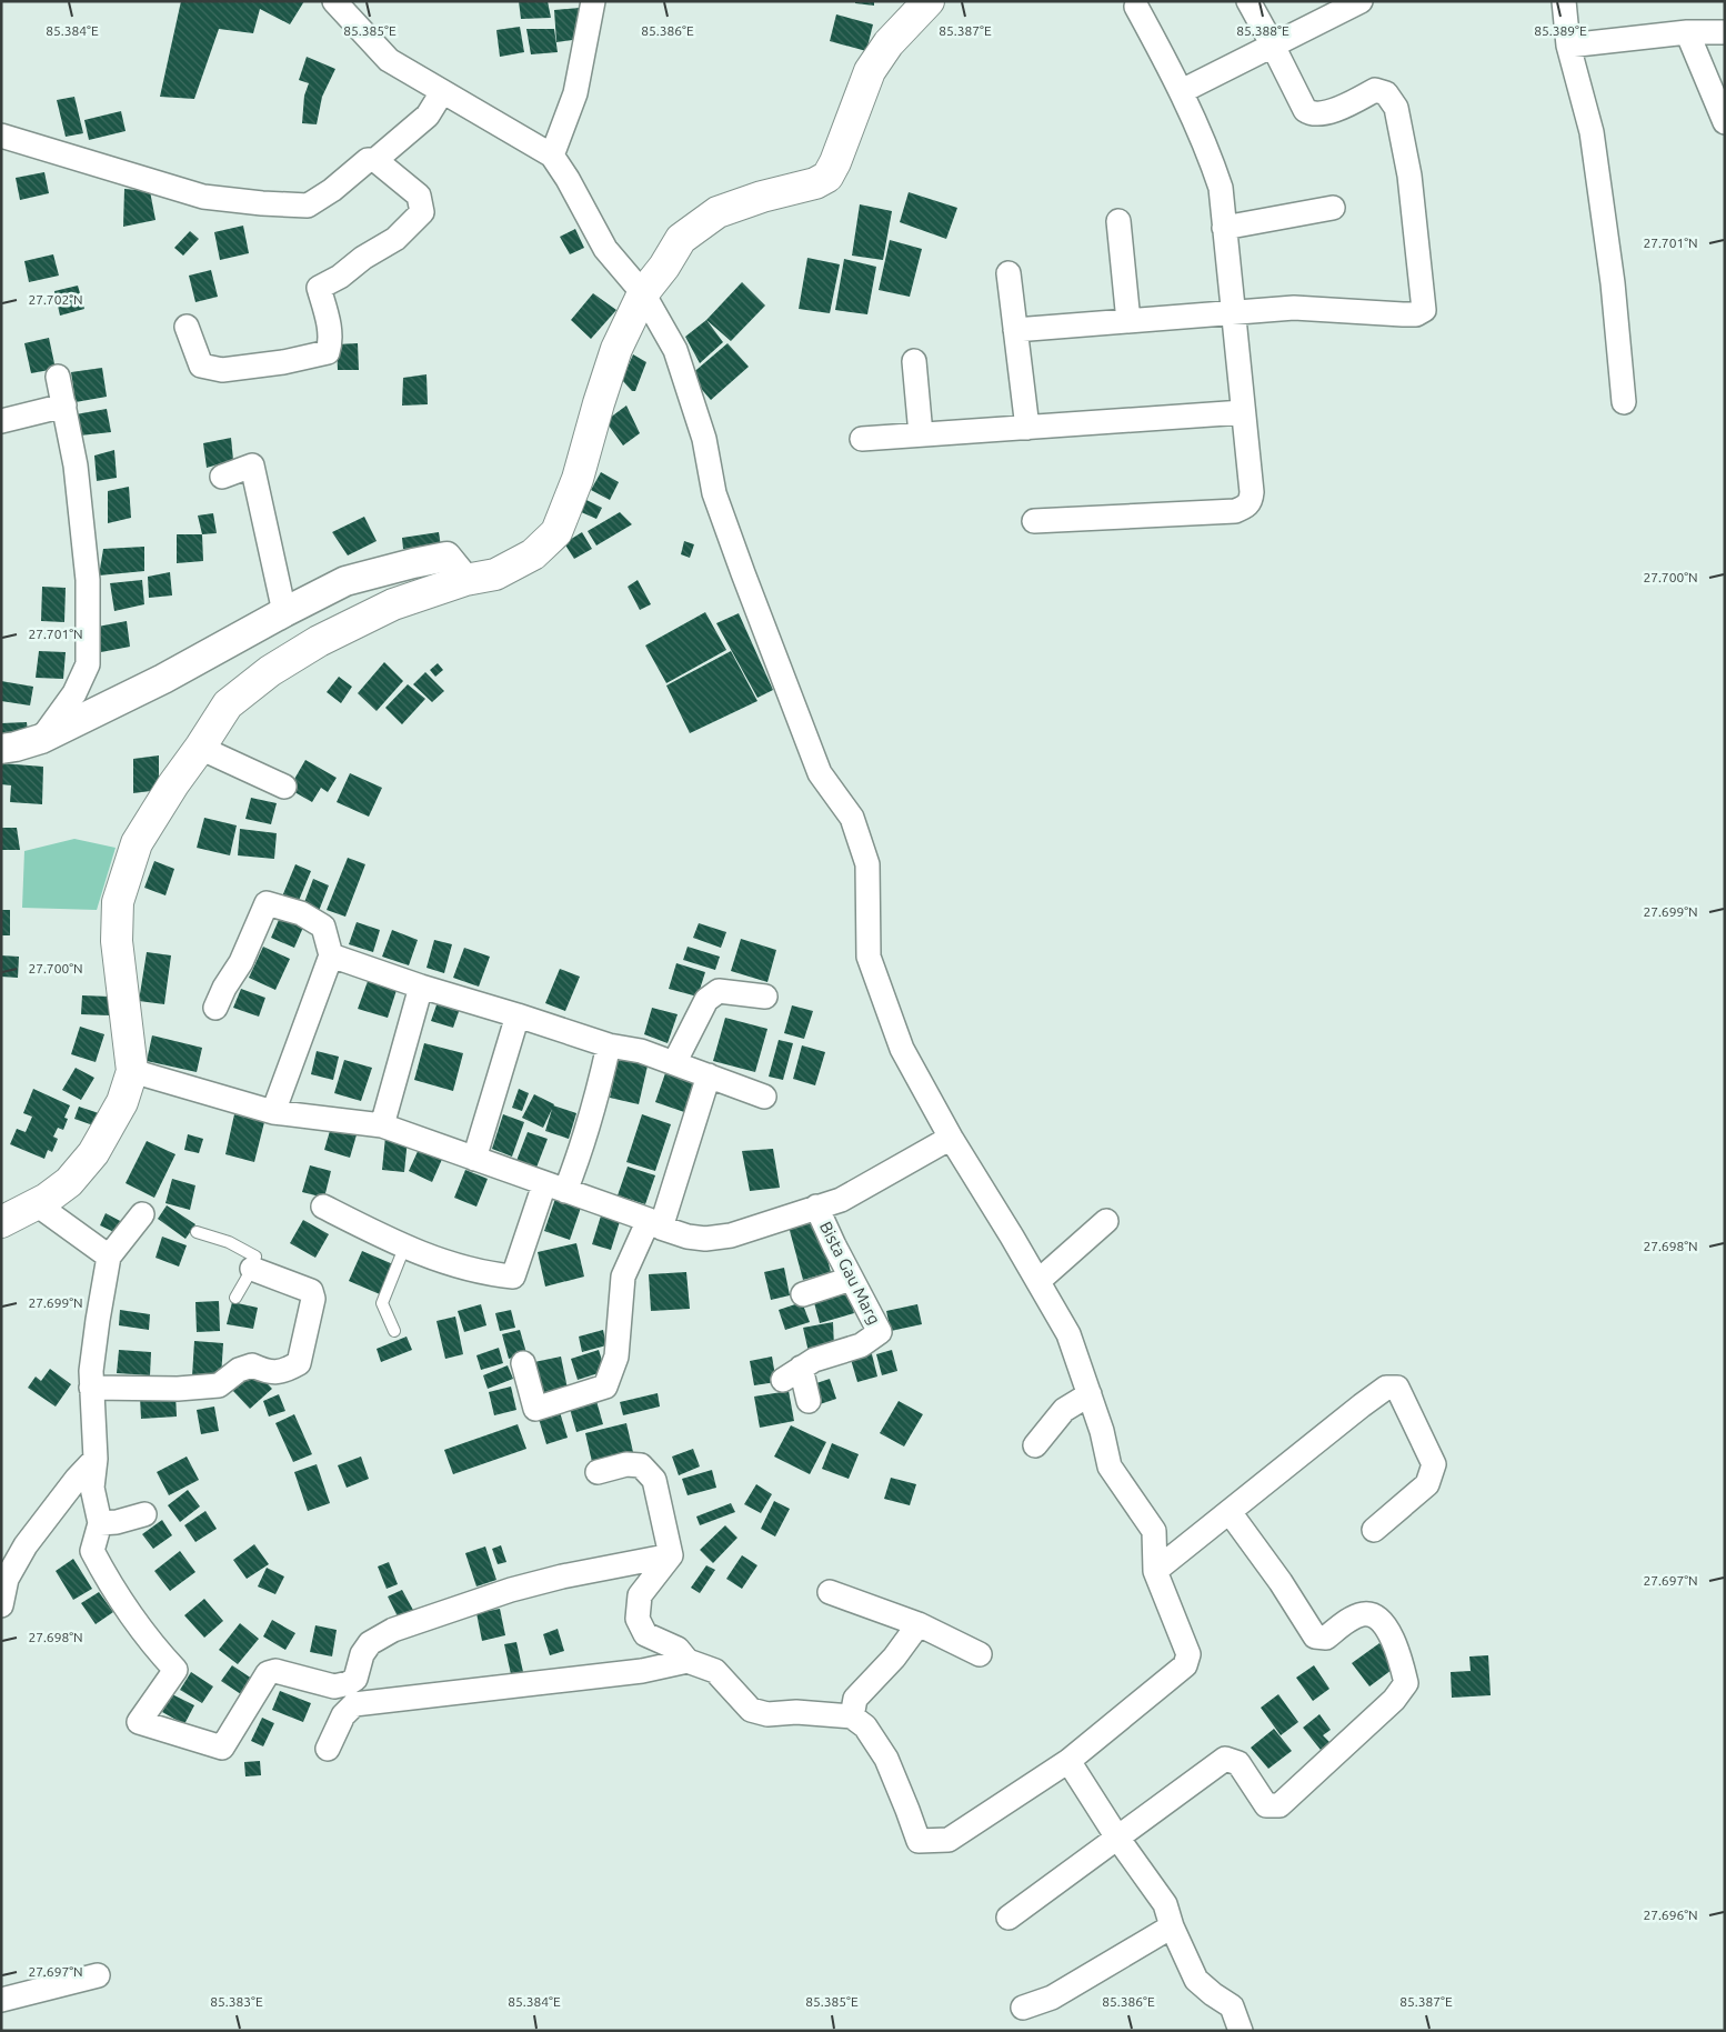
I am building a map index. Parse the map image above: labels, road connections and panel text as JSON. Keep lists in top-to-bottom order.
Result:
{
  "streets": {
    "street": ["Bista Gau Marg"]
  },
  "coordinates": [
    "85.384°E",
    "85.385°E",
    "85.386°E",
    "85.387°E",
    "85.388°E",
    "85.389°E",
    "27.701°N",
    "27.702°N",
    "27.700°N",
    "27.699°N",
    "27.698°N",
    "27.697°N",
    "27.696°N",
    "85.383°E"
  ]
}
